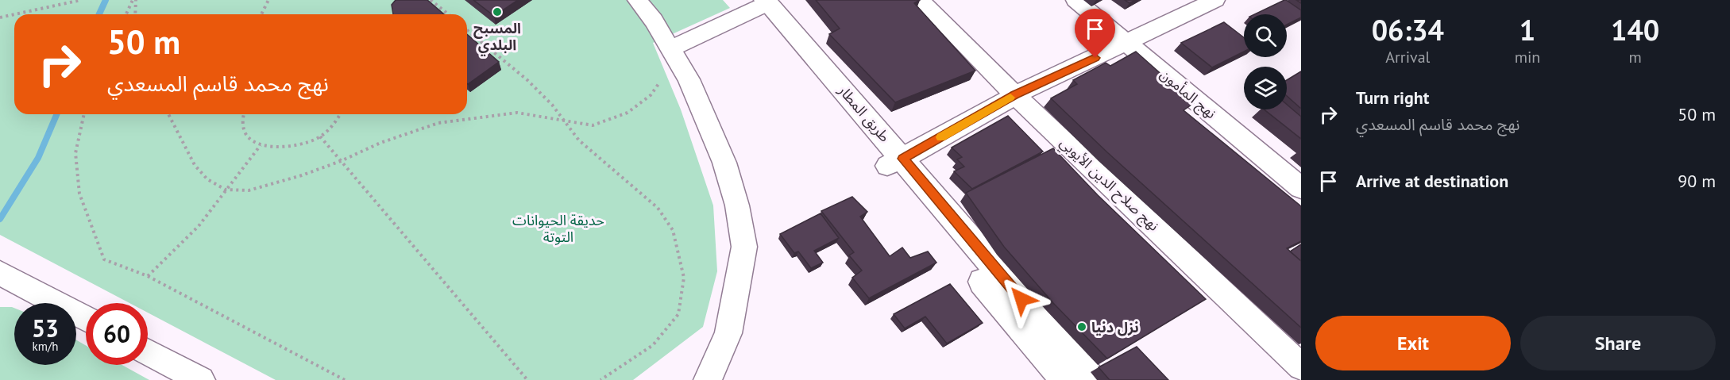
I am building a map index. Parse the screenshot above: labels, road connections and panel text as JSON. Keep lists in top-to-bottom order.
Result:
{
  "streets": {
    "main road": ["طريق المطار"],
    "street": ["نهج المأمون", "نهج صلاح الدين الأيوبي"]
  },
  "parks": ["حديقة الحيوانات التوتة"],
  "places": ["المسبح البلدي", "نزل دنيا"],
  "page": {
    "eta": [
      "06:34",
      "Arrival",
      "1",
      "min",
      "140",
      "m"
    ],
    "turn": ["50 m", "نهج محمد قاسم المسعدي"],
    "list": [
      {
        "name": "Turn right",
        "note": "نهج محمد قاسم المسعدي",
        "value": "50 m"
      },
      {
        "name": "Arrive at destination",
        "value": "90 m"
      }
    ],
    "speed": "53 km/h",
    "limit": "60",
    "buttons": ["Exit", "Share"]
  }
}
